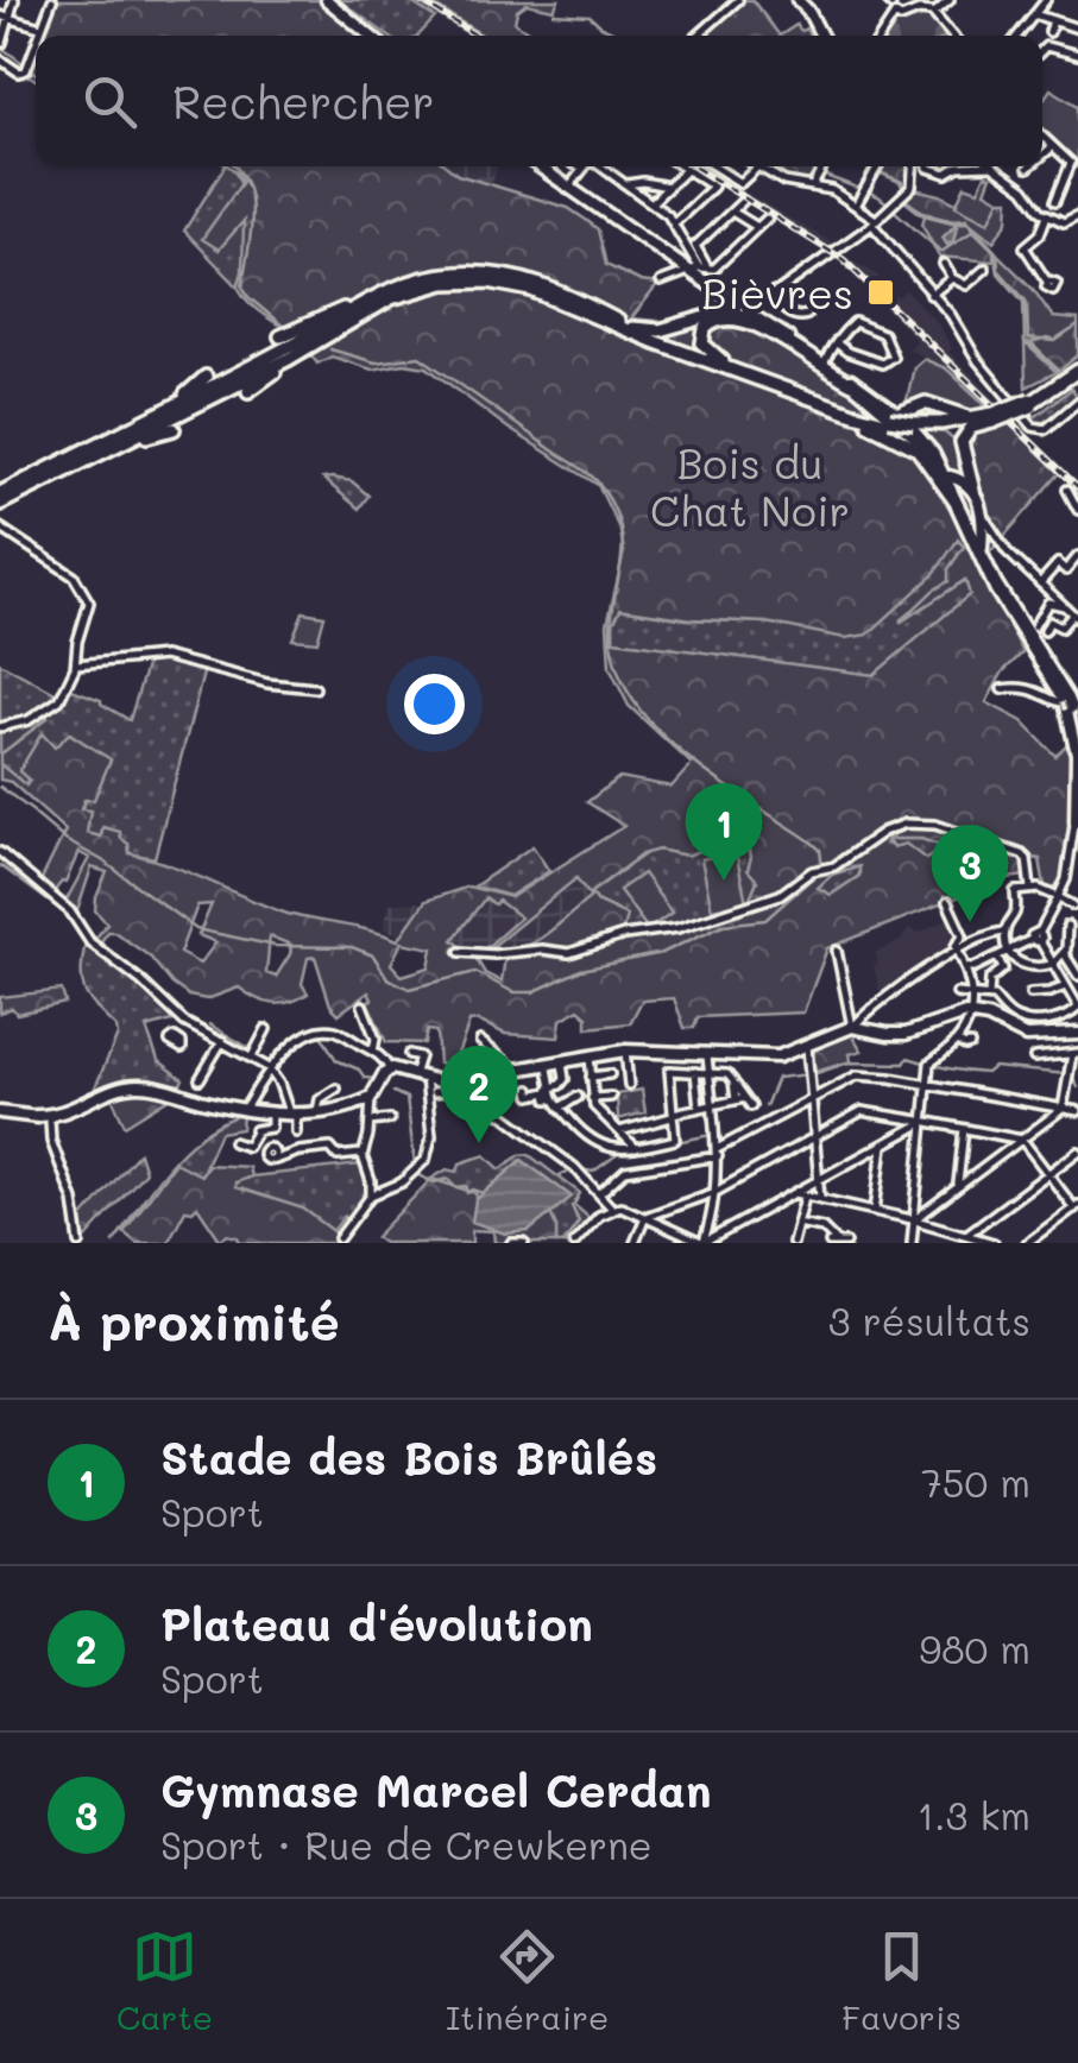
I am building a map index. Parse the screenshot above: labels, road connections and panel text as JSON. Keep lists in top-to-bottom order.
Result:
{
  "parks": ["Bois du Chat Noir"],
  "places": {
    "transit": ["Bièvres"]
  },
  "page": {
    "search": "Rechercher",
    "pins": ["1", "3", "2"],
    "heading": ["À proximité", "3 résultats"],
    "list": [
      {
        "mark": "1",
        "name": "Stade des Bois Brûlés",
        "note": "Sport",
        "value": "750 m"
      },
      {
        "mark": "2",
        "name": "Plateau d'évolution",
        "note": "Sport",
        "value": "980 m"
      },
      {
        "mark": "3",
        "name": "Gymnase Marcel Cerdan",
        "note": "Sport · Rue de Crewkerne",
        "value": "1.3 km"
      }
    ],
    "nav": ["Carte", "Itinéraire", "Favoris"]
  }
}
